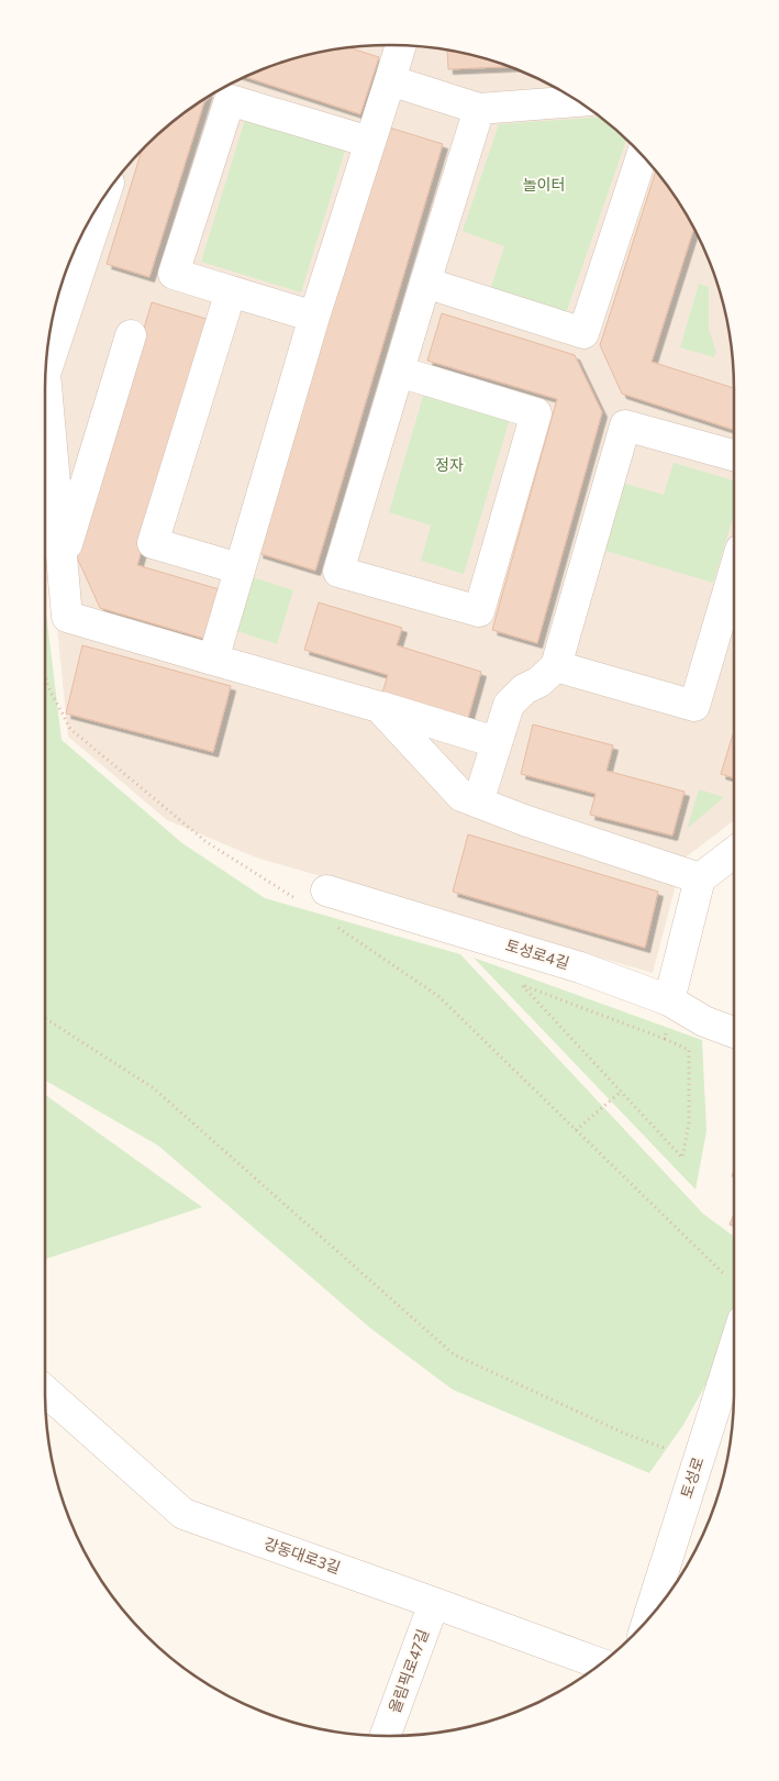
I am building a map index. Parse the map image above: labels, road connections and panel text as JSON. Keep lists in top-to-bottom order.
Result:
{
  "streets": {
    "street": [
      "토성로4길",
      "토성로",
      "강동대로3길",
      "올림픽로47길"
    ]
  },
  "crossings": [
    ["강동대로3길", "올림픽로47길"]
  ],
  "parks": ["놀이터", "정자"]
}
